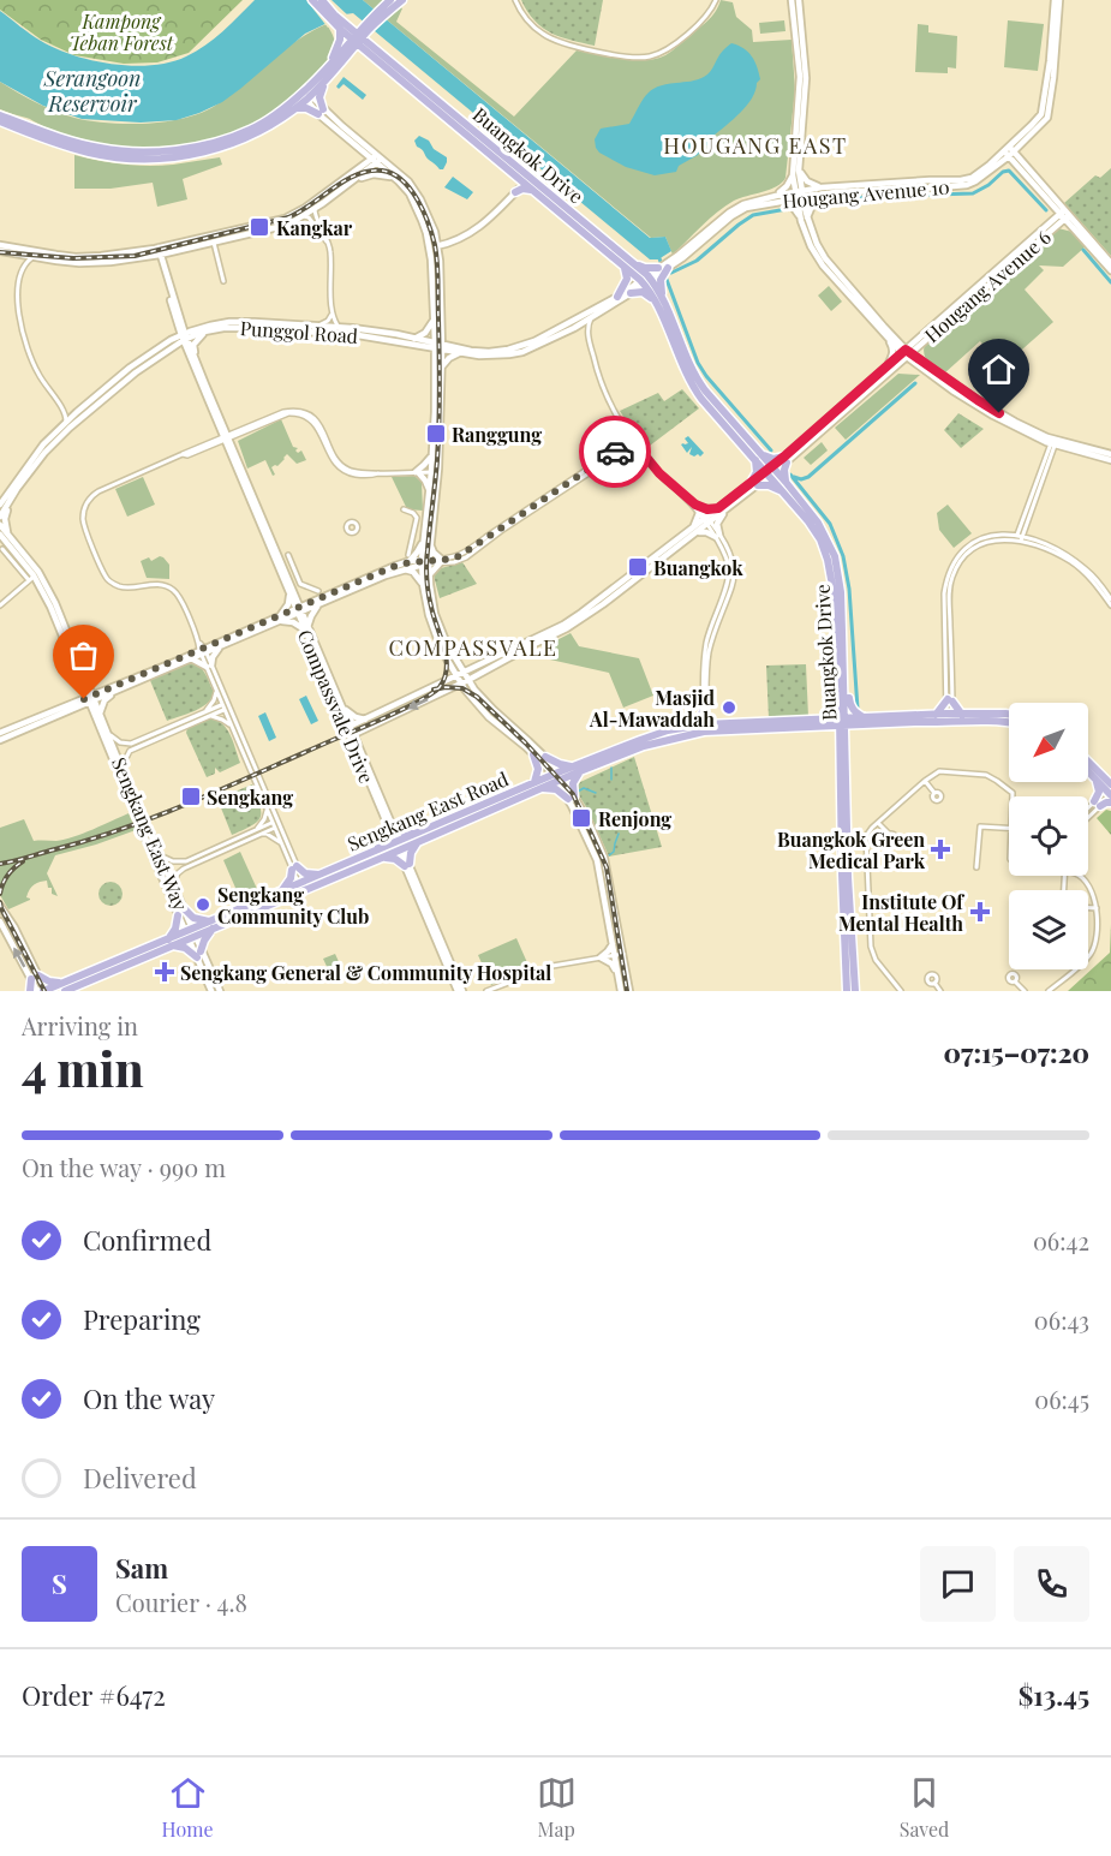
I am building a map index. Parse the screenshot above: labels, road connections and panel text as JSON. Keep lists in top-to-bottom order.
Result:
{
  "streets": {
    "main road": [
      "Buangkok Drive",
      "Hougang Avenue 10",
      "Hougang Avenue 6",
      "Punggol Road",
      "Compassvale Drive",
      "Sengkang East Road",
      "Sengkang East Way"
    ]
  },
  "crossings": [
    ["Buangkok Drive", "Hougang Avenue 10"],
    ["Buangkok Drive", "Hougang Avenue 6"],
    ["Buangkok Drive", "Punggol Road"],
    ["Buangkok Drive", "Sengkang East Road"],
    ["Hougang Avenue 10", "Punggol Road"],
    ["Punggol Road", "Compassvale Drive"],
    ["Compassvale Drive", "Sengkang East Road"],
    ["Sengkang East Road", "Sengkang East Way"]
  ],
  "districts": ["HOUGANG EAST", "COMPASSVALE"],
  "water": ["Serangoon Reservoir"],
  "parks": ["Kampong Teban Forest"],
  "places": {
    "transit": [
      "Kangkar",
      "Ranggung",
      "Buangkok",
      "Sengkang",
      "Renjong"
    ],
    "other": ["Masjid Al-Mawaddah", "Sengkang Community Club"],
    "health": ["Buangkok Green Medical Park", "Institute Of Mental Health", "Sengkang General & Community Hospital"]
  },
  "north": "bottom left",
  "page": {
    "heading": ["4 min", "Arriving in", "07:15–07:20"],
    "panel": [
      "Sam",
      "Courier · 4.8",
      "Order #6472",
      "$13.45"
    ],
    "bar": "On the way · 990 m",
    "list": [
      ["Confirmed", "06:42"],
      ["Preparing", "06:43"],
      ["On the way", "06:45"],
      "Delivered"
    ],
    "round": "S",
    "tabs": ["Home", "Map", "Saved"]
  }
}
